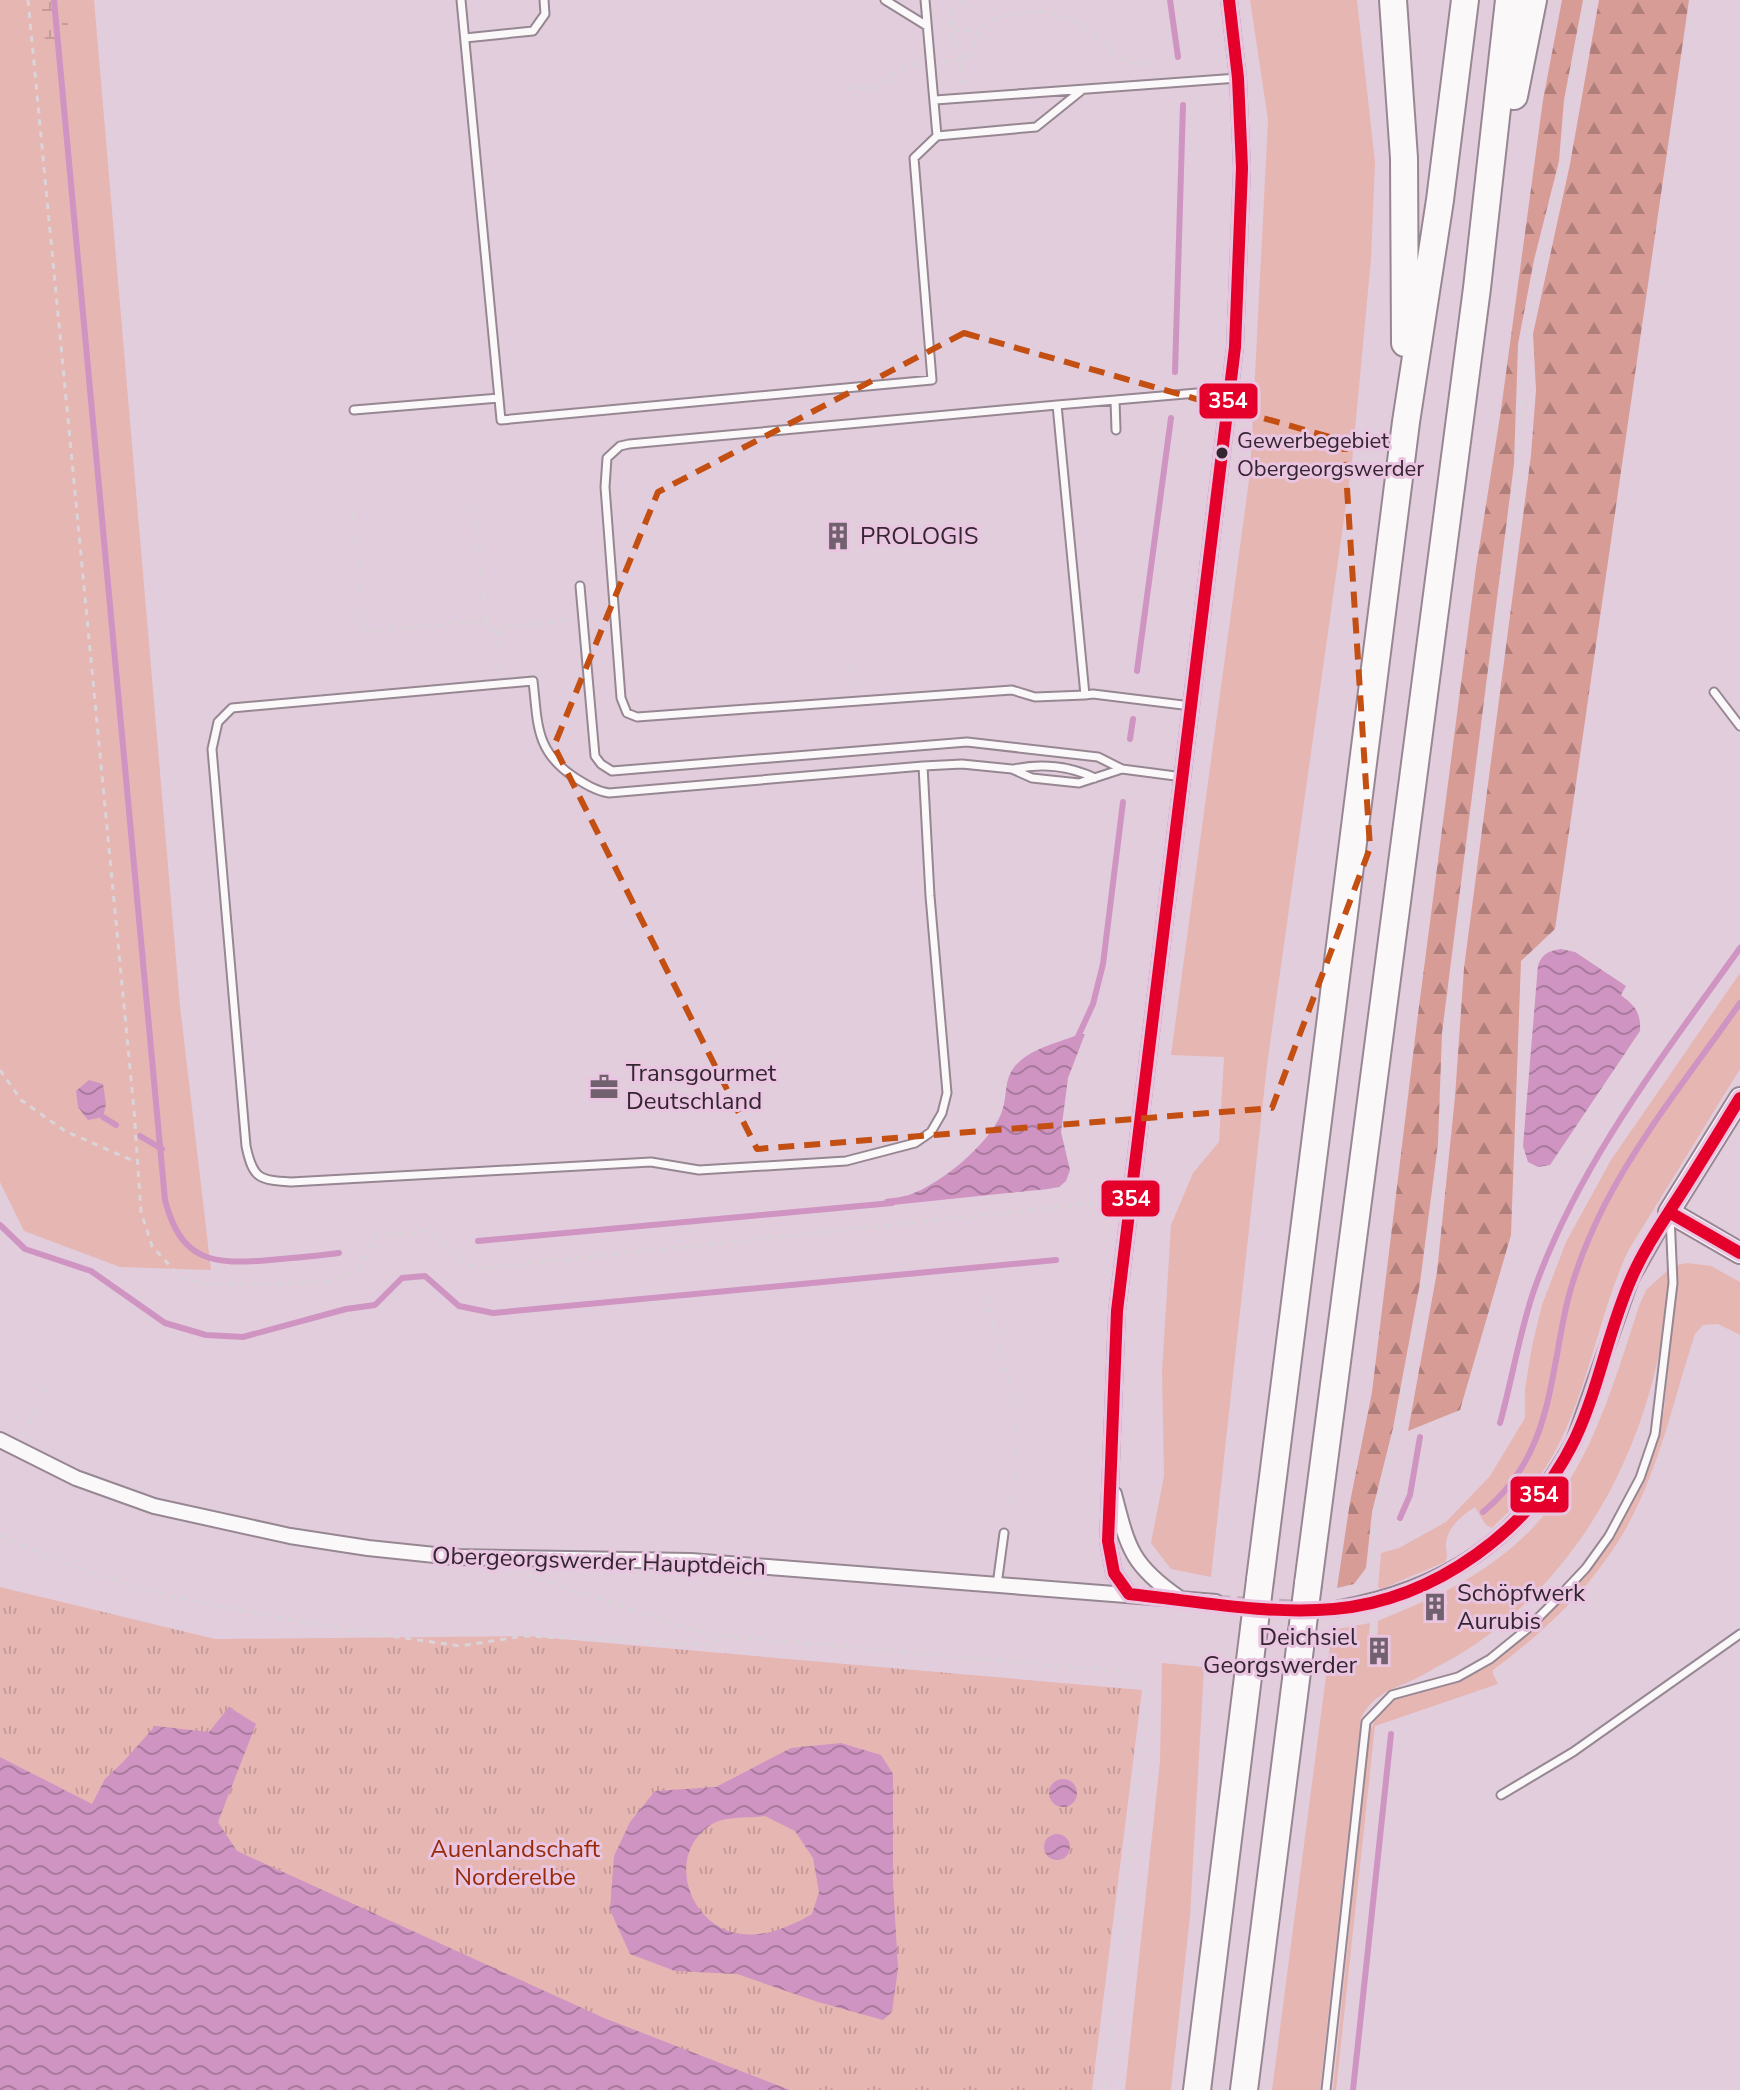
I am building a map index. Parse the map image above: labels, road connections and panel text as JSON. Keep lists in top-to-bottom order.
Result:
{
  "streets": {
    "street": ["Obergeorgswerder Hauptdeich"]
  },
  "parks": ["Auenlandschaft Norderelbe"],
  "places": {
    "other": ["Gewerbegebiet Obergeorgswerder"],
    "building": ["PROLOGIS", "Schöpfwerk Aurubis", "Deichsiel Georgswerder"],
    "office": ["Transgourmet Deutschland"]
  },
  "lines": ["transit line 354"]
}
